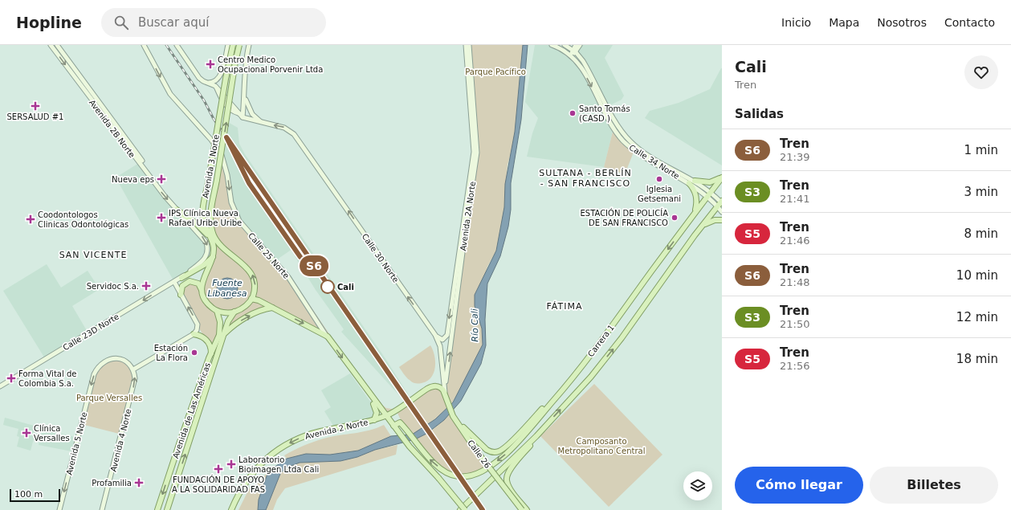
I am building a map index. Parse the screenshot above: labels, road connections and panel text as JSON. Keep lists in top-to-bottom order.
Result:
{
  "streets": {
    "main road": [
      "Avenida 2B Norte",
      "Calle 34 Norte",
      "Avenida 3 Norte",
      "Avenida 2A Norte",
      "Calle 25 Norte",
      "Calle 30 Norte",
      "Calle 23D Norte",
      "Carrera 1",
      "Avenida de Las Américas",
      "Avenida 2 Norte",
      "Avenida 4 Norte",
      "Avenida 5 Norte",
      "Calle 26"
    ]
  },
  "crossings": [
    ["Avenida 2B Norte", "Calle 23D Norte"],
    ["Calle 34 Norte", "Carrera 1"],
    ["Avenida 3 Norte", "Calle 25 Norte"],
    ["Avenida 2A Norte", "Calle 30 Norte"],
    ["Avenida 2A Norte", "Avenida 2 Norte"],
    ["Avenida 2A Norte", "Calle 26"],
    ["Calle 25 Norte", "Carrera 1"],
    ["Calle 25 Norte", "Avenida 2 Norte"],
    ["Calle 30 Norte", "Avenida 2 Norte"],
    ["Calle 30 Norte", "Calle 26"],
    ["Avenida 2 Norte", "Calle 26"],
    ["Avenida 4 Norte", "Avenida 5 Norte"]
  ],
  "one_way": [
    "Calle 25 Norte",
    "Calle 30 Norte",
    "Calle 23D Norte",
    "Avenida 2 Norte",
    "Avenida 4 Norte",
    "Avenida 5 Norte"
  ],
  "districts": ["SULTANA - BERLÍN - SAN FRANCISCO", "SAN VICENTE", "FÁTIMA"],
  "water": ["Fuente Libanesa", "Río Cali"],
  "parks": ["Parque Pacífico", "Parque Versalles", "Camposanto Metropolitano Central"],
  "places": {
    "health": [
      "Centro Medico Ocupacional Porvenir Ltda",
      "SERSALUD #1",
      "Nueva eps",
      "IPS Clínica Nueva Rafael Uribe Uribe",
      "Coodontologos Clinicas Odontológicas",
      "Servidoc S.a.",
      "Forma Vital de Colombia S.a.",
      "Clínica Versalles",
      "Laboratorio Bioimagen Ltda Cali",
      "FUNDACIÓN DE APOYO A LA SOLIDARIDAD FAS",
      "Profamilia"
    ],
    "other": [
      "Santo Tomás (CASD )",
      "Iglesia Getsemani",
      "ESTACIÓN DE POLICÍA DE SAN FRANCISCO",
      "Cali",
      "Estación La Flora"
    ]
  },
  "scale_bar": "100 m",
  "page": {
    "header": "Hopline",
    "search": "Buscar aquí",
    "nav": [
      "Inicio",
      "Mapa",
      "Nosotros",
      "Contacto"
    ],
    "on_map": "S6",
    "heading": [
      ["Cali", "Tren"],
      "Salidas"
    ],
    "list": [
      {
        "mark": "S6",
        "name": "Tren",
        "note": "21:39",
        "value": "1 min"
      },
      {
        "mark": "S3",
        "name": "Tren",
        "note": "21:41",
        "value": "3 min"
      },
      {
        "mark": "S5",
        "name": "Tren",
        "note": "21:46",
        "value": "8 min"
      },
      {
        "mark": "S6",
        "name": "Tren",
        "note": "21:48",
        "value": "10 min"
      },
      {
        "mark": "S3",
        "name": "Tren",
        "note": "21:50",
        "value": "12 min"
      },
      {
        "mark": "S5",
        "name": "Tren",
        "note": "21:56",
        "value": "18 min"
      }
    ],
    "buttons": ["Cómo llegar", "Billetes"],
    "scale": "100 m"
  }
}
